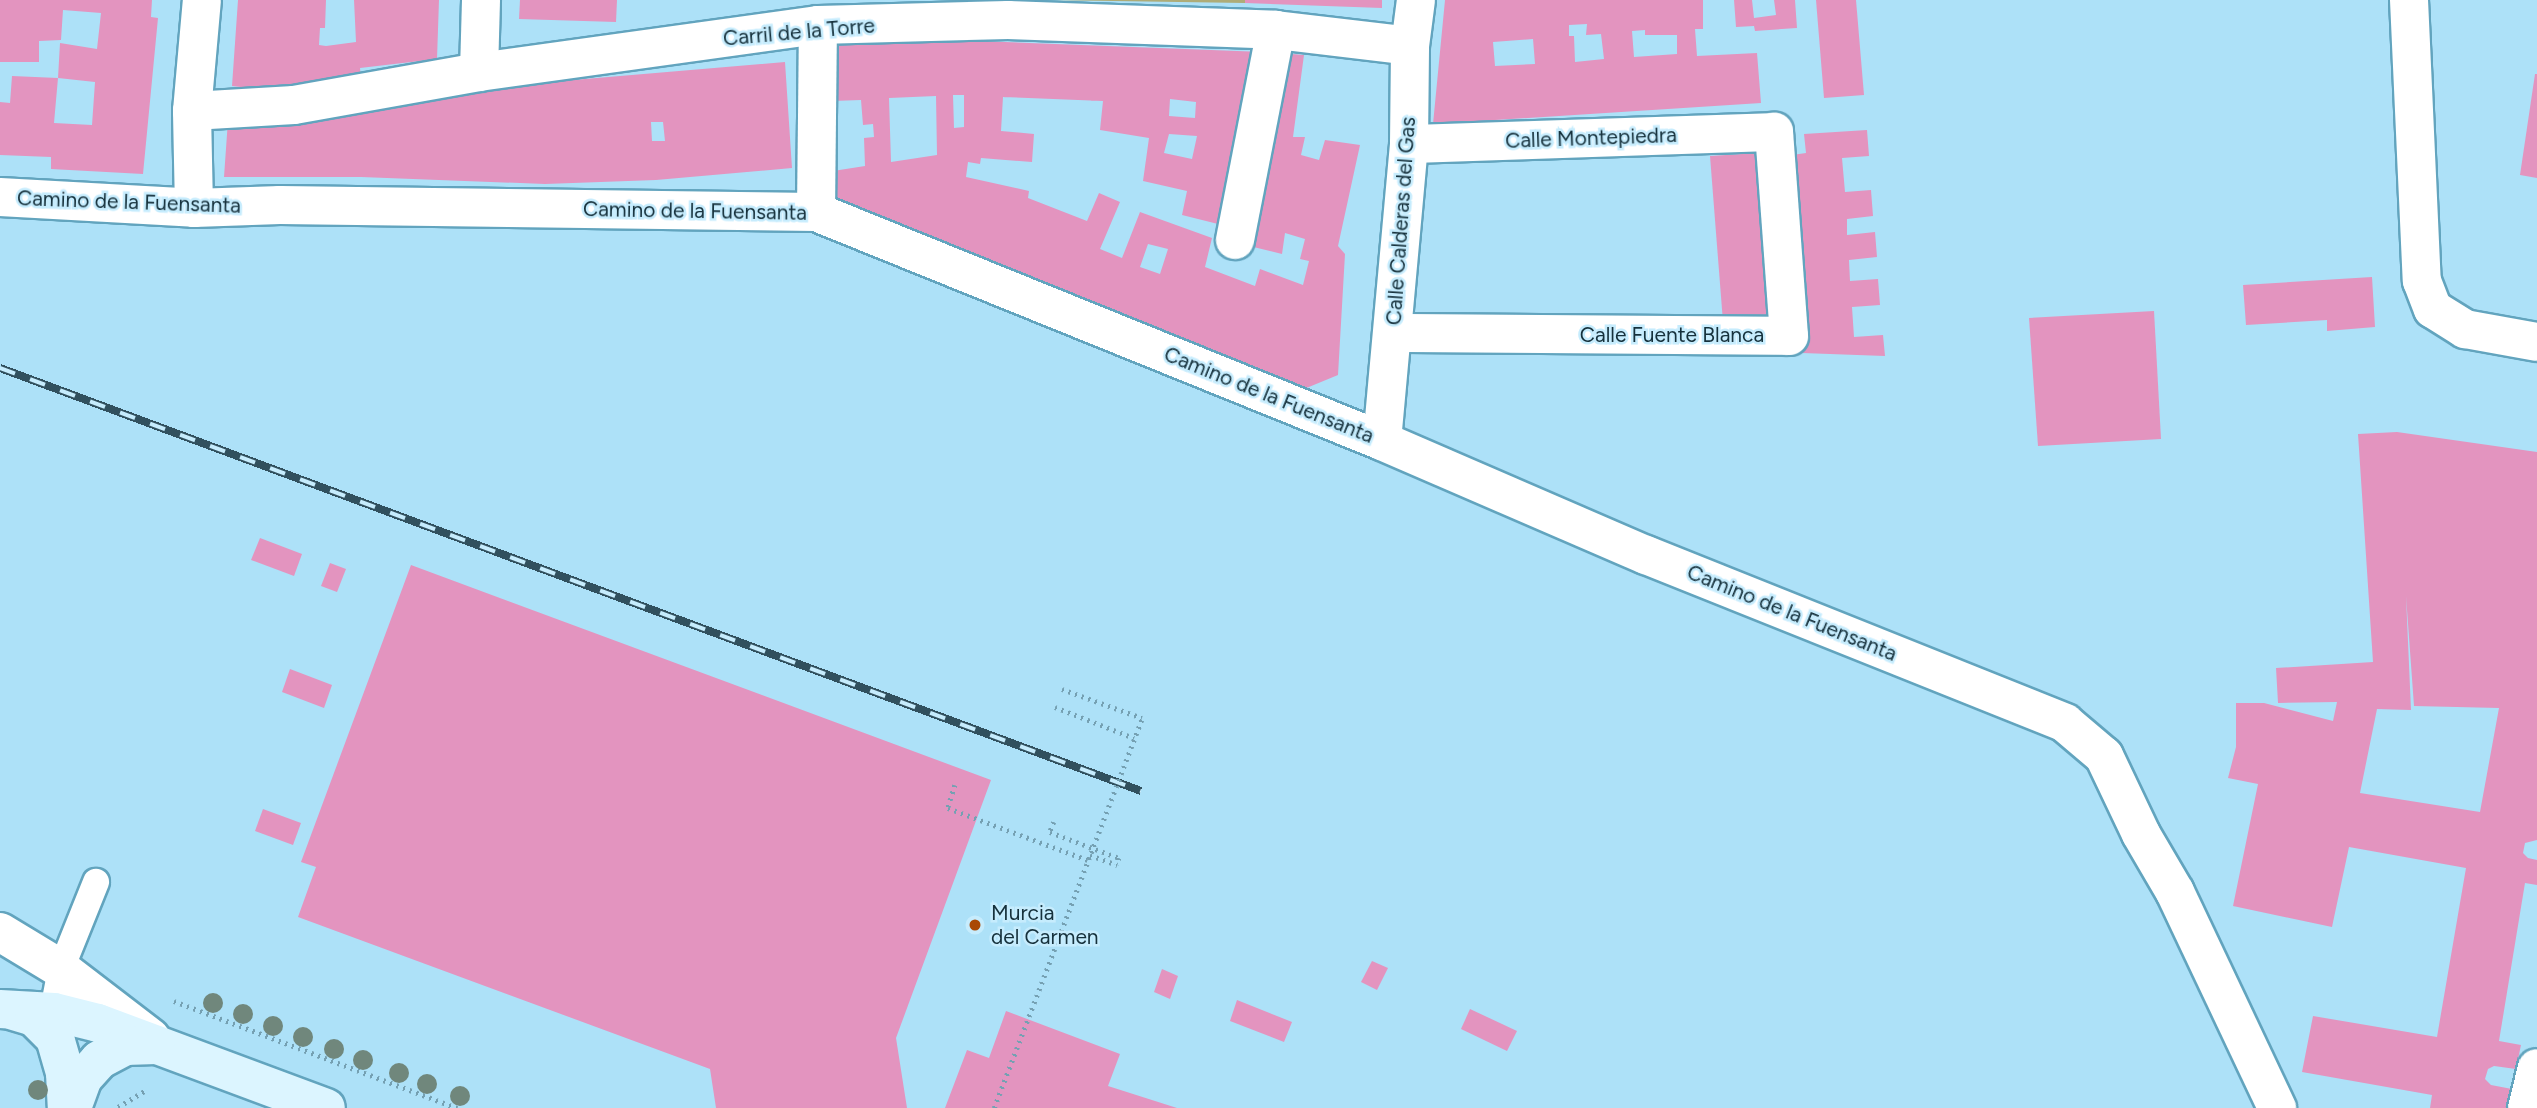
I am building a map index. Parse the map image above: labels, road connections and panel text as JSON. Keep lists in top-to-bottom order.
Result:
{
  "streets": {
    "street": [
      "Carril de la Torre",
      "Calle Montepiedra",
      "Camino de la Fuensanta",
      "Calle Calderas del Gas",
      "Calle Fuente Blanca"
    ]
  },
  "crossings": [
    ["Carril de la Torre", "Calle Calderas del Gas"],
    ["Calle Montepiedra", "Calle Calderas del Gas"],
    ["Calle Montepiedra", "Calle Fuente Blanca"],
    ["Camino de la Fuensanta", "Calle Calderas del Gas"],
    ["Calle Calderas del Gas", "Calle Fuente Blanca"]
  ],
  "places": ["Murcia del Carmen"]
}
